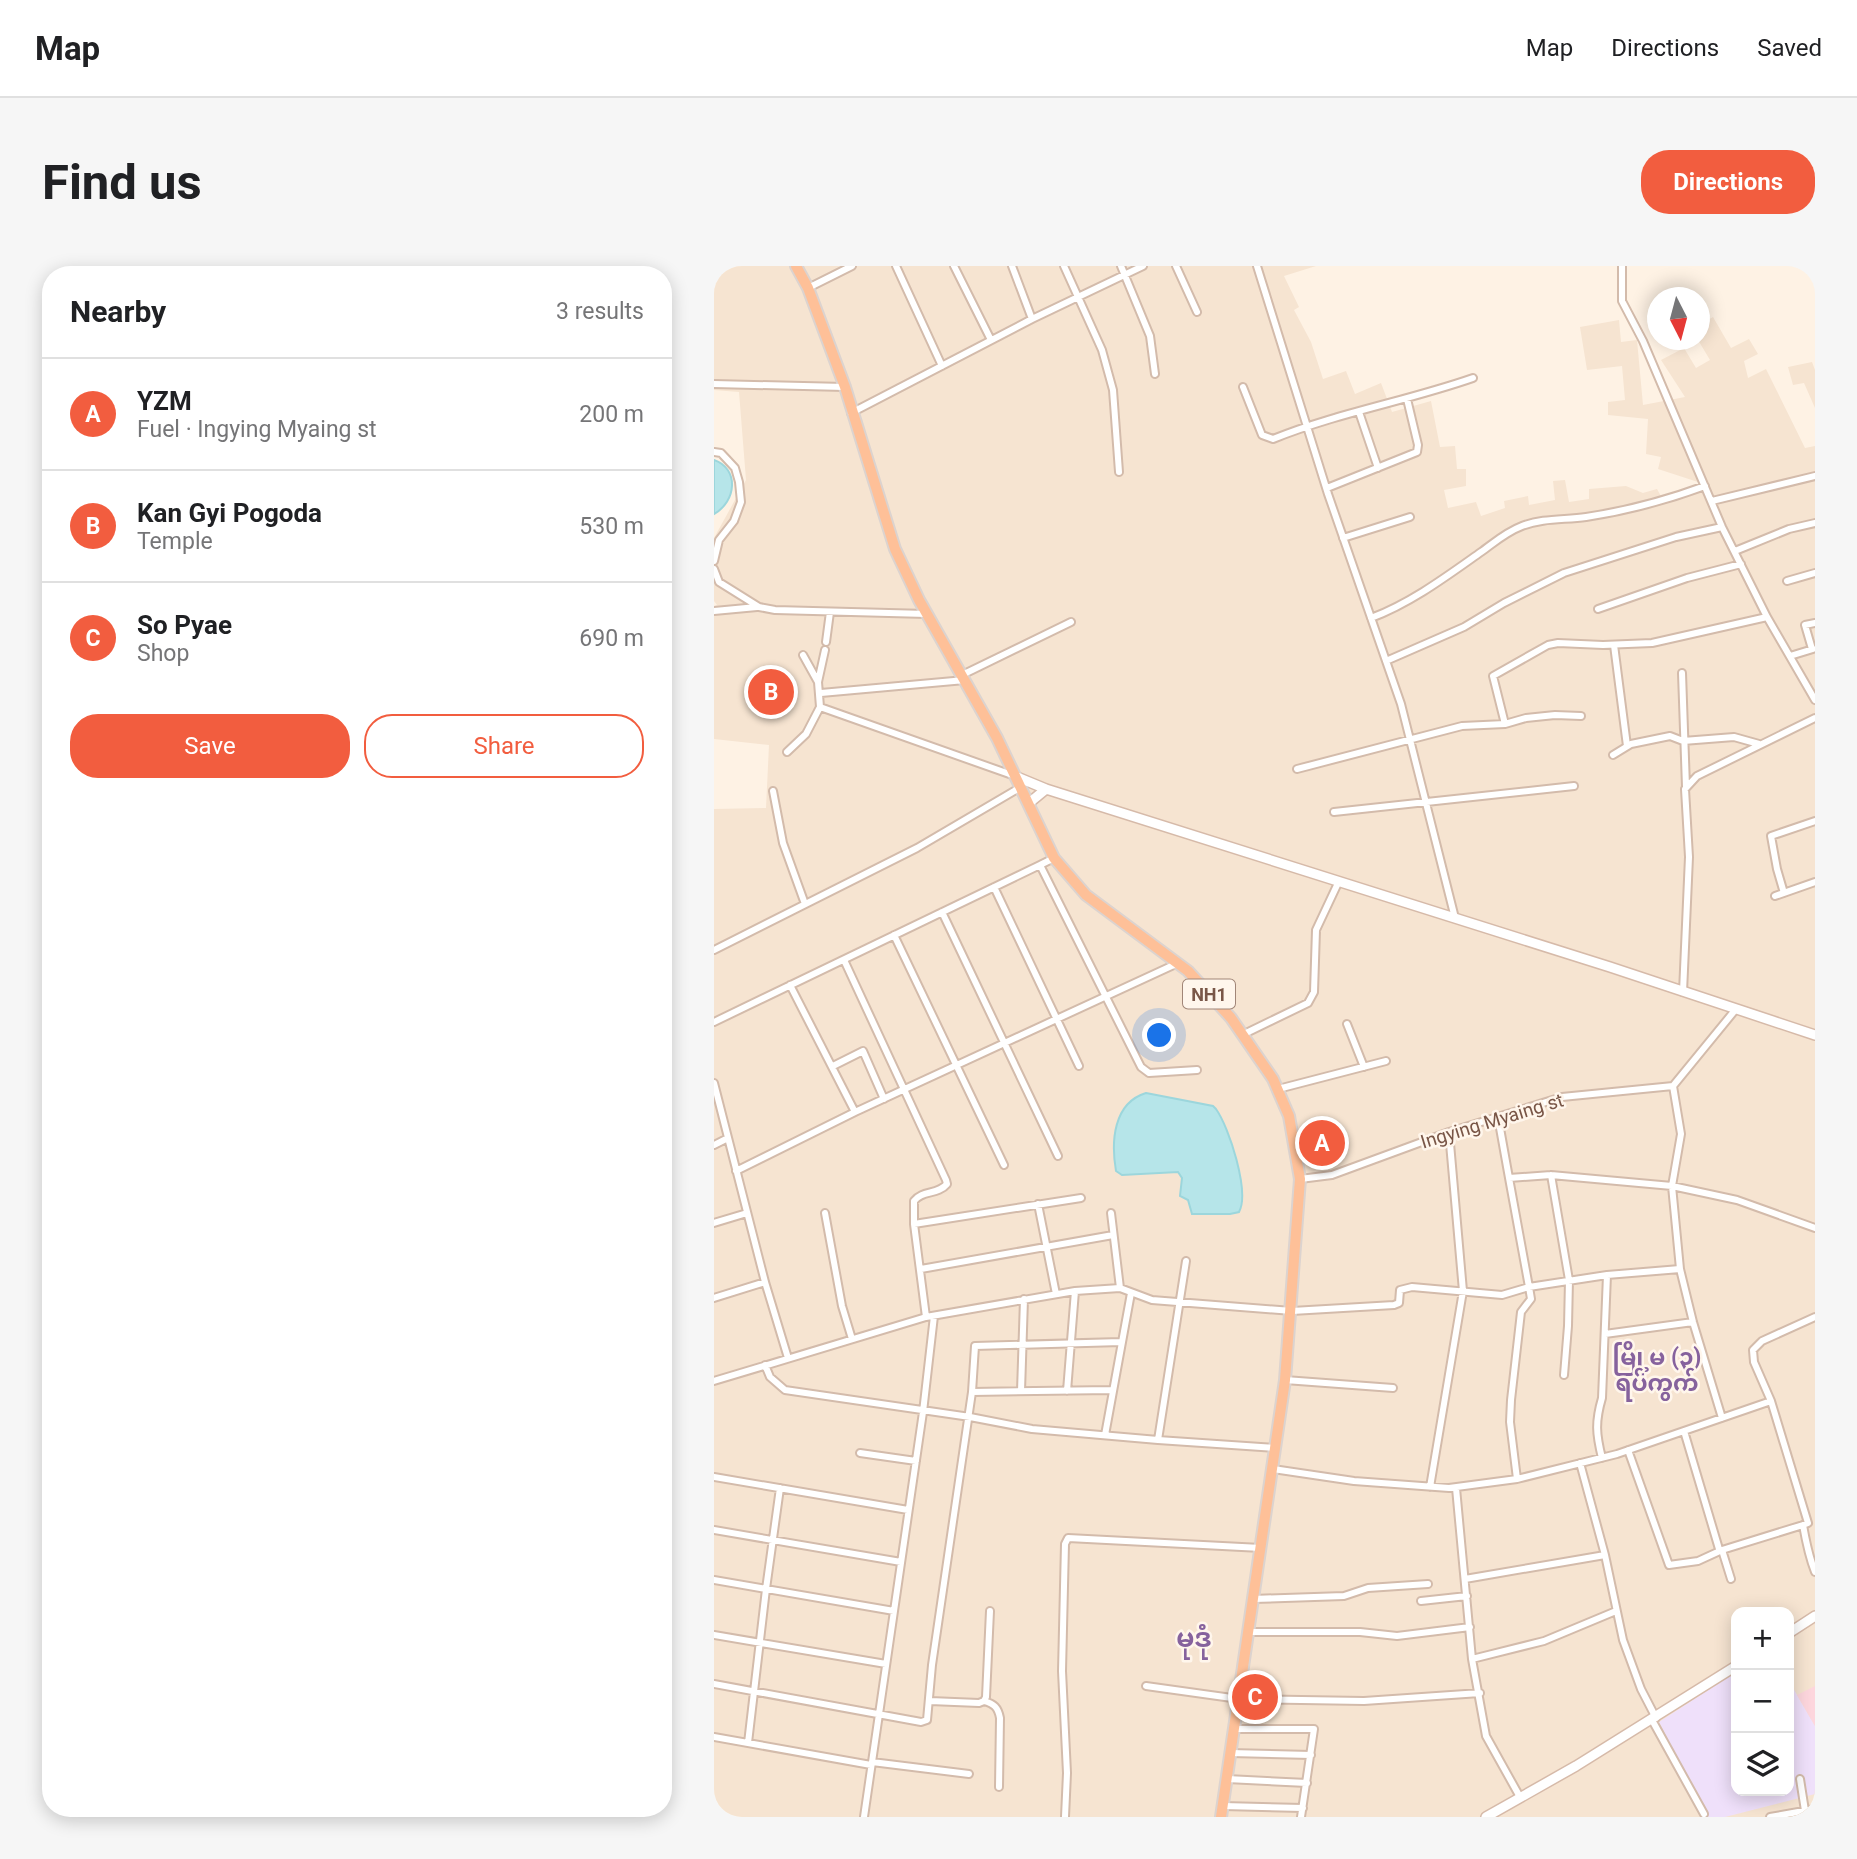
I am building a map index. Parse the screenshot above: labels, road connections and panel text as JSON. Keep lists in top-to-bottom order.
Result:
{
  "streets": {
    "highway": ["NH1"],
    "street": ["Ingying Myaing st"]
  },
  "crossings": [
    ["NH1", "Ingying Myaing st"]
  ],
  "districts": ["မြို့မ (၃) ရပ်ကွက်", "မုဒုံ"],
  "north": "bottom",
  "page": {
    "header": "Map",
    "nav": ["Map", "Directions", "Saved"],
    "buttons": [
      "Directions",
      ["Save", "Share"]
    ],
    "title": "Find us",
    "heading": ["Nearby", "3 results"],
    "list": [
      {
        "mark": "A",
        "name": "YZM",
        "note": "Fuel · Ingying Myaing st",
        "value": "200 m"
      },
      {
        "mark": "B",
        "name": "Kan Gyi Pogoda",
        "note": "Temple",
        "value": "530 m"
      },
      {
        "mark": "C",
        "name": "So Pyae",
        "note": "Shop",
        "value": "690 m"
      }
    ],
    "pins": ["B", "A", "C"],
    "map_buttons": ["+", "−"]
  }
}
